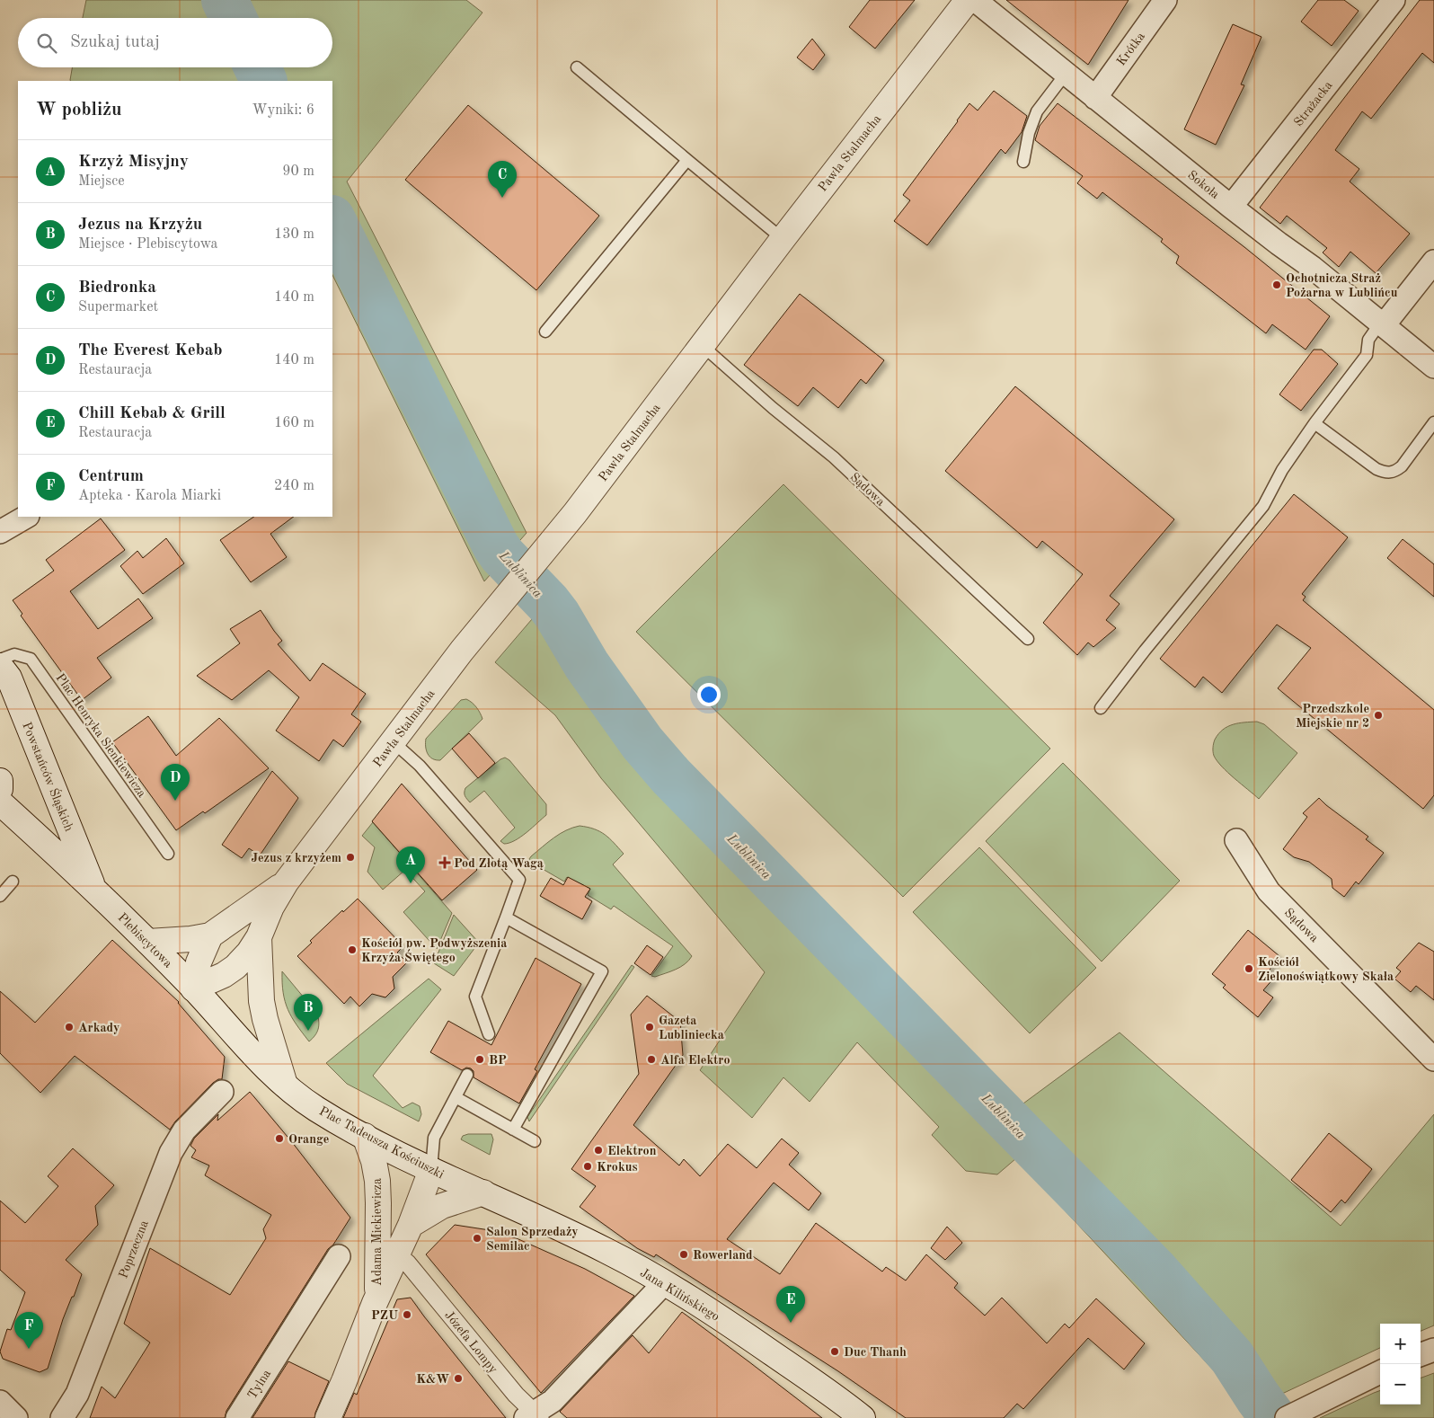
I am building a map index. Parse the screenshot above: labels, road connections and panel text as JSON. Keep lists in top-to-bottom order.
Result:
{
  "streets": {
    "street": [
      "Krótka",
      "Strażacka",
      "Pawła Stalmacha",
      "Sokoła",
      "Sądowa",
      "Powstańców Śląskich",
      "Plebiscytowa",
      "Plac Tadeusza Kościuszki",
      "Adama Mickiewicza",
      "Poprzeczna",
      "Jana Kilińskiego",
      "Józefa Lompy",
      "Tylna"
    ],
    "lane": ["Plac Henryka Sienkiewicza"]
  },
  "crossings": [
    ["Krótka", "Sokoła"],
    ["Strażacka", "Sokoła"],
    ["Pawła Stalmacha", "Sądowa"],
    ["Pawła Stalmacha", "Plebiscytowa"],
    ["Powstańców Śląskich", "Plebiscytowa"],
    ["Plebiscytowa", "Plac Tadeusza Kościuszki"],
    ["Plac Tadeusza Kościuszki", "Adama Mickiewicza"],
    ["Plac Tadeusza Kościuszki", "Jana Kilińskiego"]
  ],
  "water": ["Lublinica"],
  "places": {
    "other": [
      "Ochotnicza Straż Pożarna w Lublińcu",
      "Przedszkole Miejskie nr 2",
      "Jezus z krzyżem",
      "Kościół pw. Podwyższenia Krzyża Świętego",
      "Kościół Zielonoświątkowy Skała",
      "Arkady",
      "Gazeta Lubliniecka",
      "BP",
      "Alfa Elektro",
      "Orange",
      "Elektron",
      "Krokus",
      "Salon Sprzedaży Semilac",
      "Rowerland",
      "PZU",
      "Duc Thanh",
      "K&W"
    ],
    "health": ["Pod Złotą Wagą"]
  },
  "page": {
    "search": "Szukaj tutaj",
    "heading": ["W pobliżu", "Wyniki: 6"],
    "list": [
      {
        "mark": "A",
        "name": "Krzyż Misyjny",
        "note": "Miejsce",
        "value": "90 m"
      },
      {
        "mark": "B",
        "name": "Jezus na Krzyżu",
        "note": "Miejsce · Plebiscytowa",
        "value": "130 m"
      },
      {
        "mark": "C",
        "name": "Biedronka",
        "note": "Supermarket",
        "value": "140 m"
      },
      {
        "mark": "D",
        "name": "The Everest Kebab",
        "note": "Restauracja",
        "value": "140 m"
      },
      {
        "mark": "E",
        "name": "Chill Kebab & Grill",
        "note": "Restauracja",
        "value": "160 m"
      },
      {
        "mark": "F",
        "name": "Centrum",
        "note": "Apteka · Karola Miarki",
        "value": "240 m"
      }
    ],
    "pins": [
      "C",
      "D",
      "A",
      "B",
      "E",
      "F"
    ],
    "map_buttons": ["+", "−"]
  }
}
